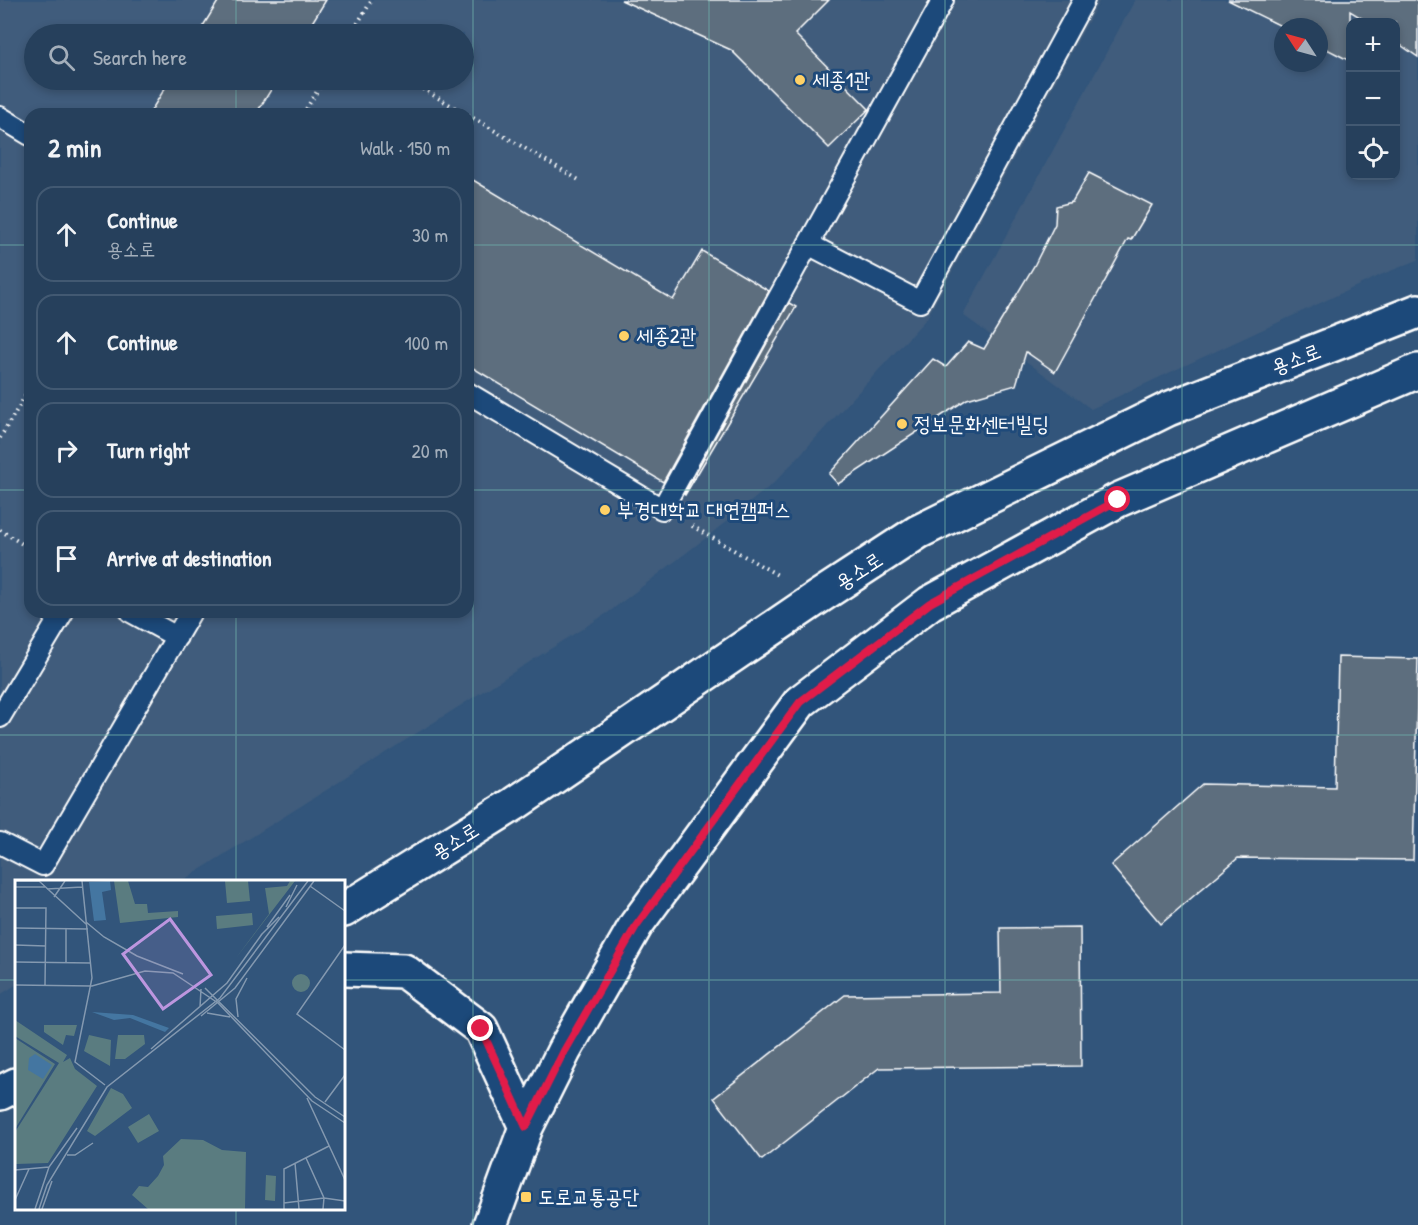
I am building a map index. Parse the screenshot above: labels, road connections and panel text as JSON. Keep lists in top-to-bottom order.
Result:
{
  "streets": {
    "main road": ["용소로"]
  },
  "places": {
    "other": [
      "세종1관",
      "세종2관",
      "정보문화센터빌딩",
      "부경대학교 대연캠퍼스"
    ],
    "transit": ["도로교통공단"]
  },
  "north": "top left",
  "page": {
    "map_buttons": ["+", "−"],
    "search": "Search here",
    "heading": ["2 min", "Walk · 150 m"],
    "list": [
      ["Continue", "용소로", "30 m"],
      ["Continue", "100 m"],
      ["Turn right", "20 m"],
      "Arrive at destination"
    ]
  }
}
